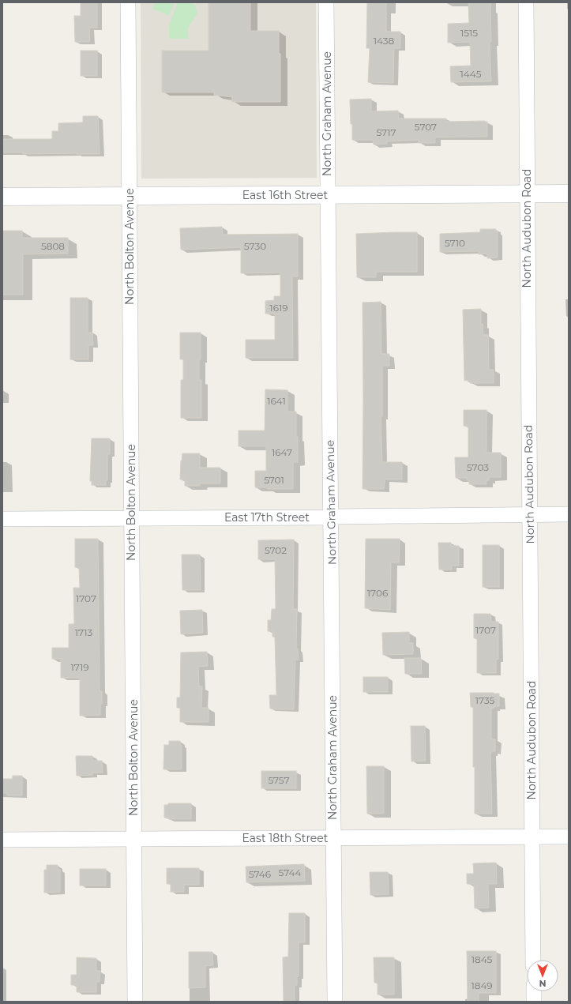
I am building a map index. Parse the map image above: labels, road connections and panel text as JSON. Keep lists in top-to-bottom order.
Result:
{
  "streets": {
    "main road": ["East 16th Street"],
    "street": [
      "North Graham Avenue",
      "North Audubon Road",
      "North Bolton Avenue",
      "East 17th Street",
      "East 18th Street"
    ]
  },
  "crossings": [
    ["North Graham Avenue", "East 16th Street"],
    ["North Graham Avenue", "East 17th Street"],
    ["North Graham Avenue", "East 18th Street"],
    ["East 16th Street", "North Audubon Road"],
    ["East 16th Street", "North Bolton Avenue"],
    ["North Audubon Road", "East 17th Street"],
    ["North Audubon Road", "East 18th Street"],
    ["North Bolton Avenue", "East 17th Street"],
    ["North Bolton Avenue", "East 18th Street"]
  ],
  "house_numbers": [
    "1515",
    "1438",
    "1445",
    "5707",
    "5717",
    "5710",
    "5808",
    "5730",
    "1619",
    "1641",
    "1647",
    "5703",
    "5701",
    "5702",
    "1706",
    "1707",
    "1707",
    "1713",
    "1719",
    "1735",
    "5757",
    "5744",
    "5746",
    "1845",
    "1849"
  ],
  "north": "bottom"
}
